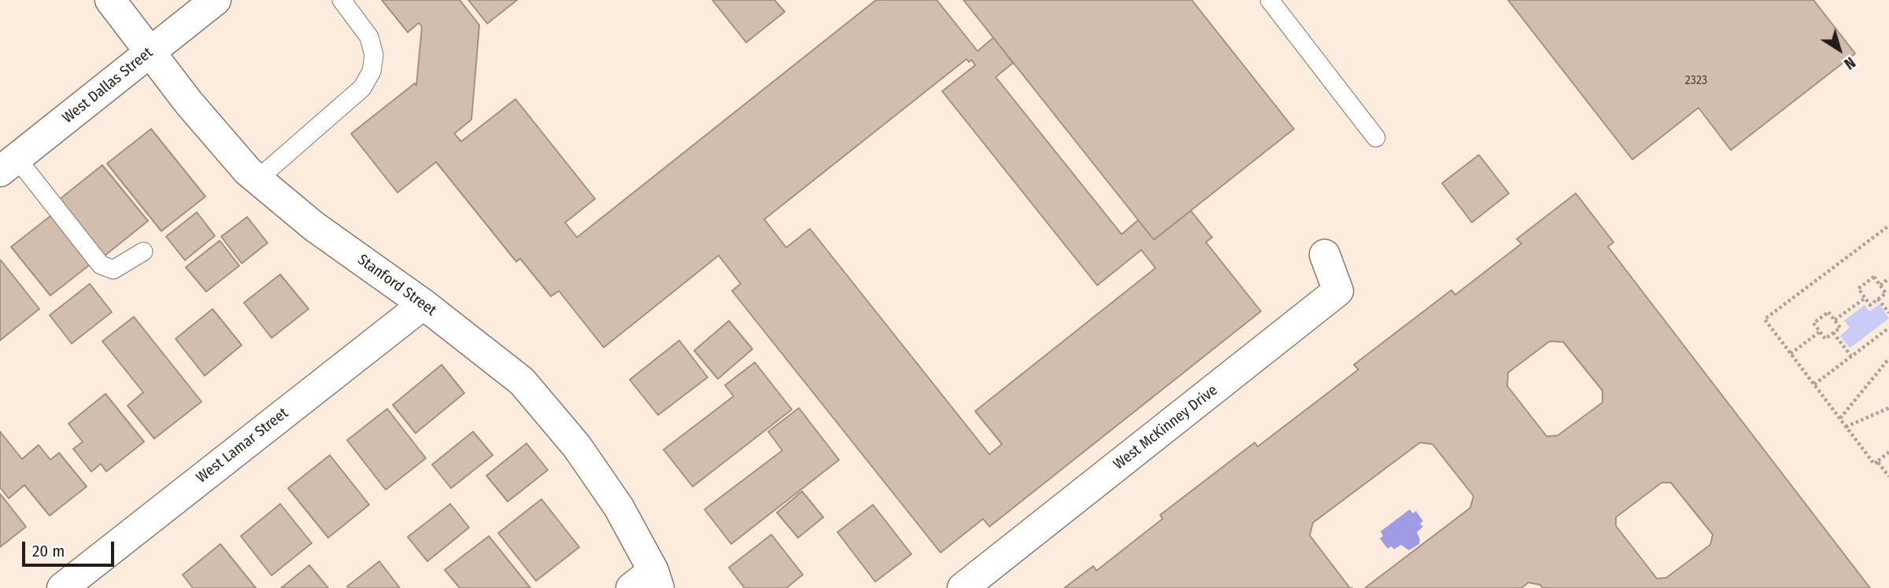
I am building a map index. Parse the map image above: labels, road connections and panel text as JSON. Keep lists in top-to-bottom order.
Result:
{
  "streets": {
    "street": [
      "West Dallas Street",
      "Stanford Street",
      "West McKinney Drive",
      "West Lamar Street"
    ]
  },
  "crossings": [
    ["West Dallas Street", "Stanford Street"],
    ["Stanford Street", "West Lamar Street"]
  ],
  "house_numbers": ["2323"],
  "scale_bar": "20 m",
  "north": "bottom right"
}
